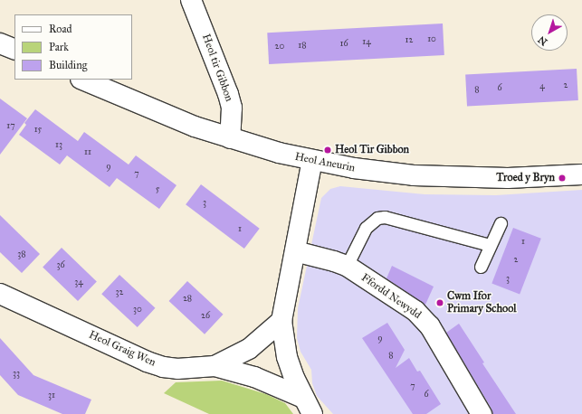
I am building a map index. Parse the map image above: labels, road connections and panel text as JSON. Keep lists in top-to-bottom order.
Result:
{
  "streets": {
    "street": [
      "Heol tir Gibbon",
      "Heol Aneurin",
      "Ffordd Newydd",
      "Heol Graig Wen"
    ]
  },
  "crossings": [
    ["Heol tir Gibbon", "Heol Aneurin"]
  ],
  "places": ["Heol Tir Gibbon", "Troed y Bryn", "Cwm Ifor Primary School"],
  "house_numbers": [
    "10",
    "12",
    "14",
    "16",
    "18",
    "20",
    "2",
    "4",
    "6",
    "8",
    "17",
    "15",
    "13",
    "11",
    "9",
    "7",
    "5",
    "3",
    "1",
    "1",
    "38",
    "2",
    "36",
    "3",
    "34",
    "32",
    "28",
    "30",
    "26",
    "9",
    "8",
    "33",
    "7",
    "6",
    "31"
  ],
  "legend": ["Road", "Park", "Building"],
  "north": "bottom left"
}
